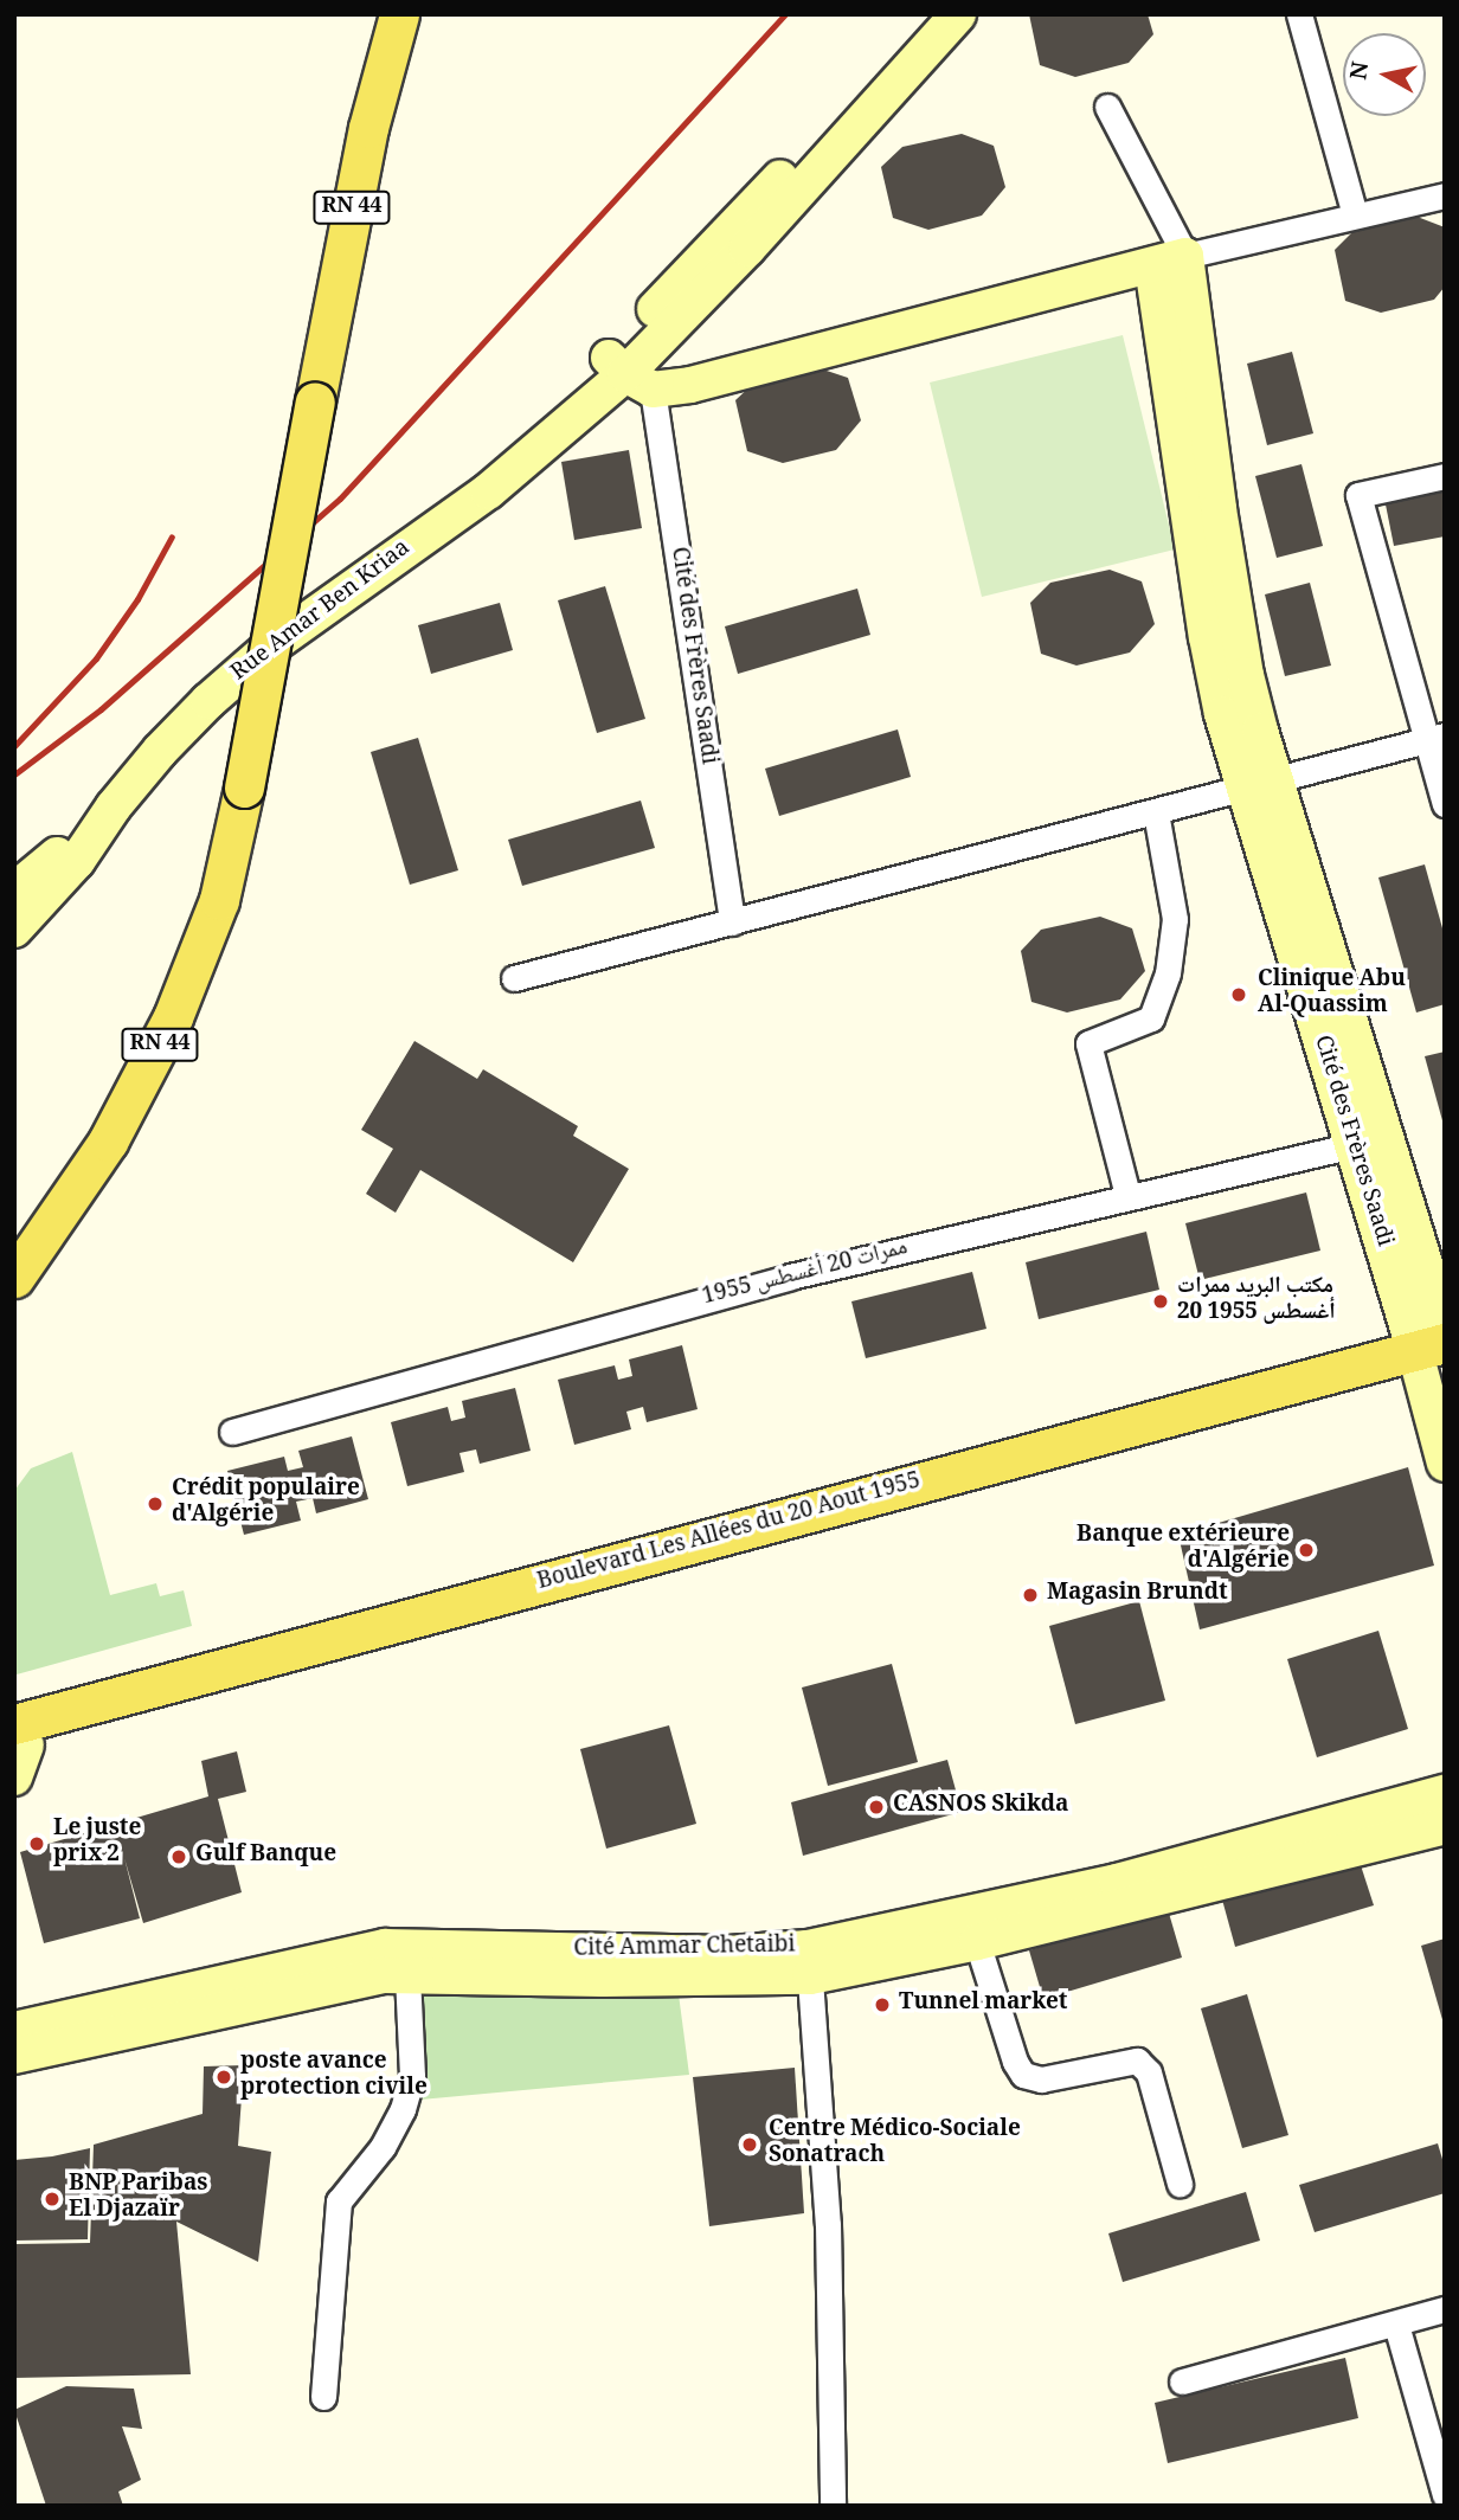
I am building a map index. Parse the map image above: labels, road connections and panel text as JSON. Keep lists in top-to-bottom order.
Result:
{
  "streets": {
    "main road": [
      "RN 44",
      "Rue Amar Ben Kriaa",
      "Cité des Frères Saadi",
      "Boulevard Les Allées du 20 Aout 1955",
      "Cité Ammar Chetaibi"
    ],
    "street": ["ممرات 20 أغسطس 1955"]
  },
  "crossings": [
    ["Rue Amar Ben Kriaa", "Cité des Frères Saadi"],
    ["Cité des Frères Saadi", "ممرات 20 أغسطس 1955"],
    ["Cité des Frères Saadi", "Boulevard Les Allées du 20 Aout 1955"]
  ],
  "places": [
    "Clinique Abu Al-Quassim",
    "مكتب البريد ممرات 20 أغسطس 1955",
    "Crédit populaire d'Algérie",
    "Banque extérieure d'Algérie",
    "Magasin Brundt",
    "CASNOS Skikda",
    "Le juste prix 2",
    "Gulf Banque",
    "Tunnel market",
    "poste avance protection civile",
    "Centre Médico-Sociale Sonatrach",
    "BNP Paribas El Djazaïr"
  ],
  "north": "left"
}
